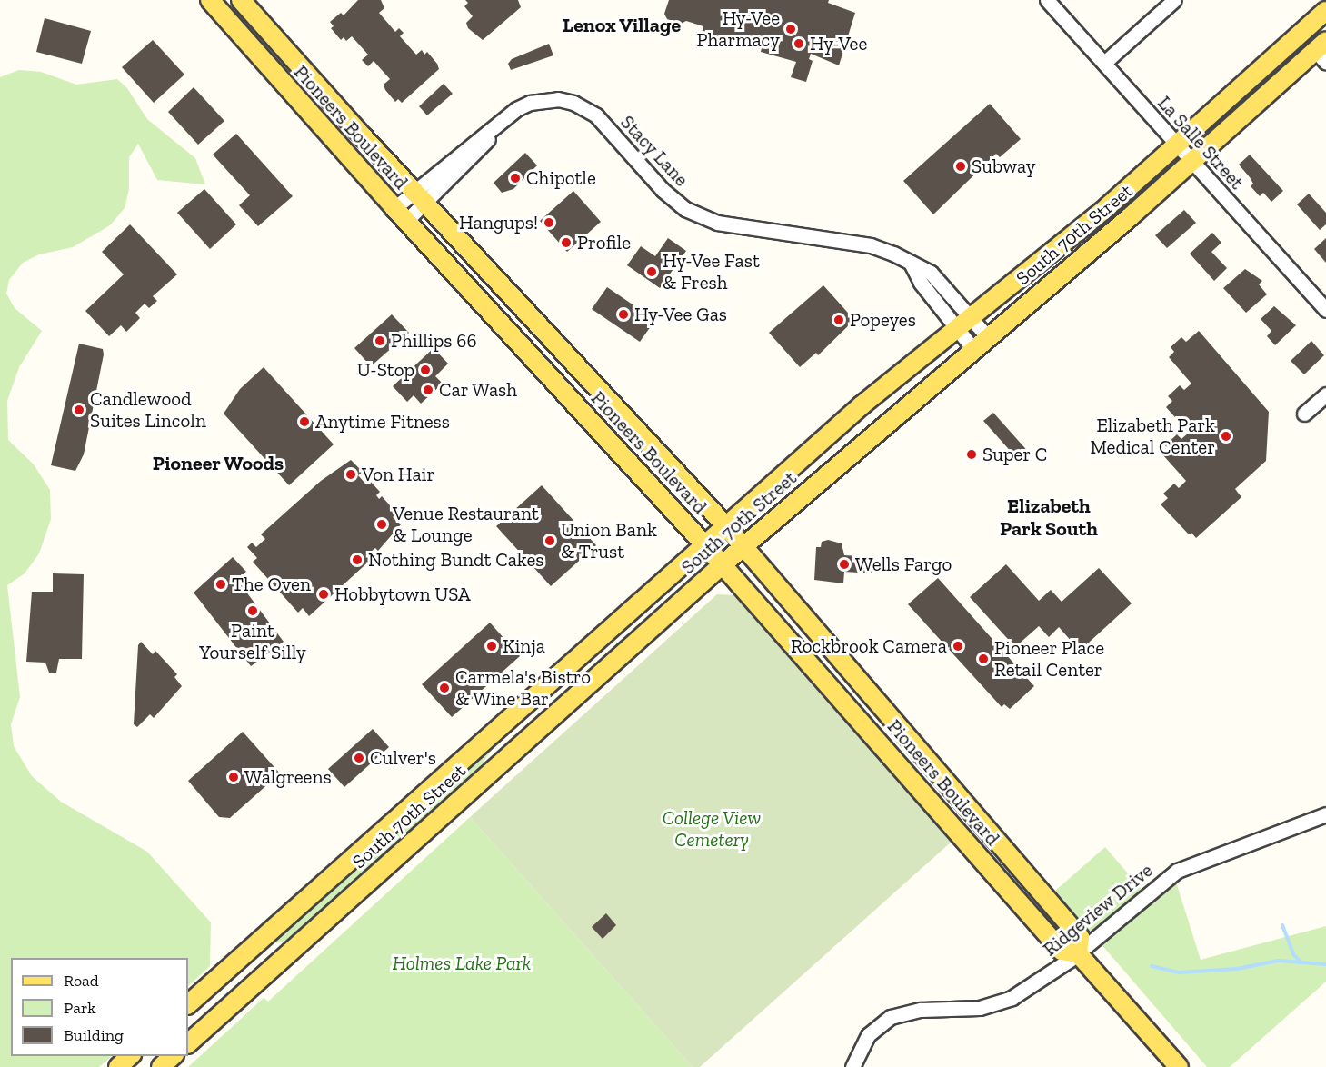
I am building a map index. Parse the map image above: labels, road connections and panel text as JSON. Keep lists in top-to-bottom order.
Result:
{
  "streets": {
    "main road": ["Pioneers Boulevard", "South 70th Street"],
    "street": ["La Salle Street", "Stacy Lane", "Ridgeview Drive"]
  },
  "crossings": [
    ["Pioneers Boulevard", "Stacy Lane"],
    ["Pioneers Boulevard", "South 70th Street"],
    ["Pioneers Boulevard", "Ridgeview Drive"],
    ["La Salle Street", "South 70th Street"],
    ["Stacy Lane", "South 70th Street"]
  ],
  "districts": ["Lenox Village", "Pioneer Woods", "Elizabeth Park South"],
  "parks": ["College View Cemetery", "Holmes Lake Park"],
  "places": [
    "Hy-Vee Pharmacy",
    "Hy-Vee",
    "Subway",
    "Chipotle",
    "Hangups!",
    "Profile",
    "Hy-Vee Fast & Fresh",
    "Hy-Vee Gas",
    "Popeyes",
    "Phillips 66",
    "U-Stop",
    "Car Wash",
    "Candlewood Suites Lincoln",
    "Anytime Fitness",
    "Elizabeth Park Medical Center",
    "Super C",
    "Von Hair",
    "Venue Restaurant & Lounge",
    "Union Bank & Trust",
    "Nothing Bundt Cakes",
    "Wells Fargo",
    "The Oven",
    "Hobbytown USA",
    "Paint Yourself Silly",
    "Kinja",
    "Rockbrook Camera",
    "Pioneer Place Retail Center",
    "Carmela's Bistro & Wine Bar",
    "Culver's",
    "Walgreens"
  ],
  "legend": ["Road", "Park", "Building"]
}
